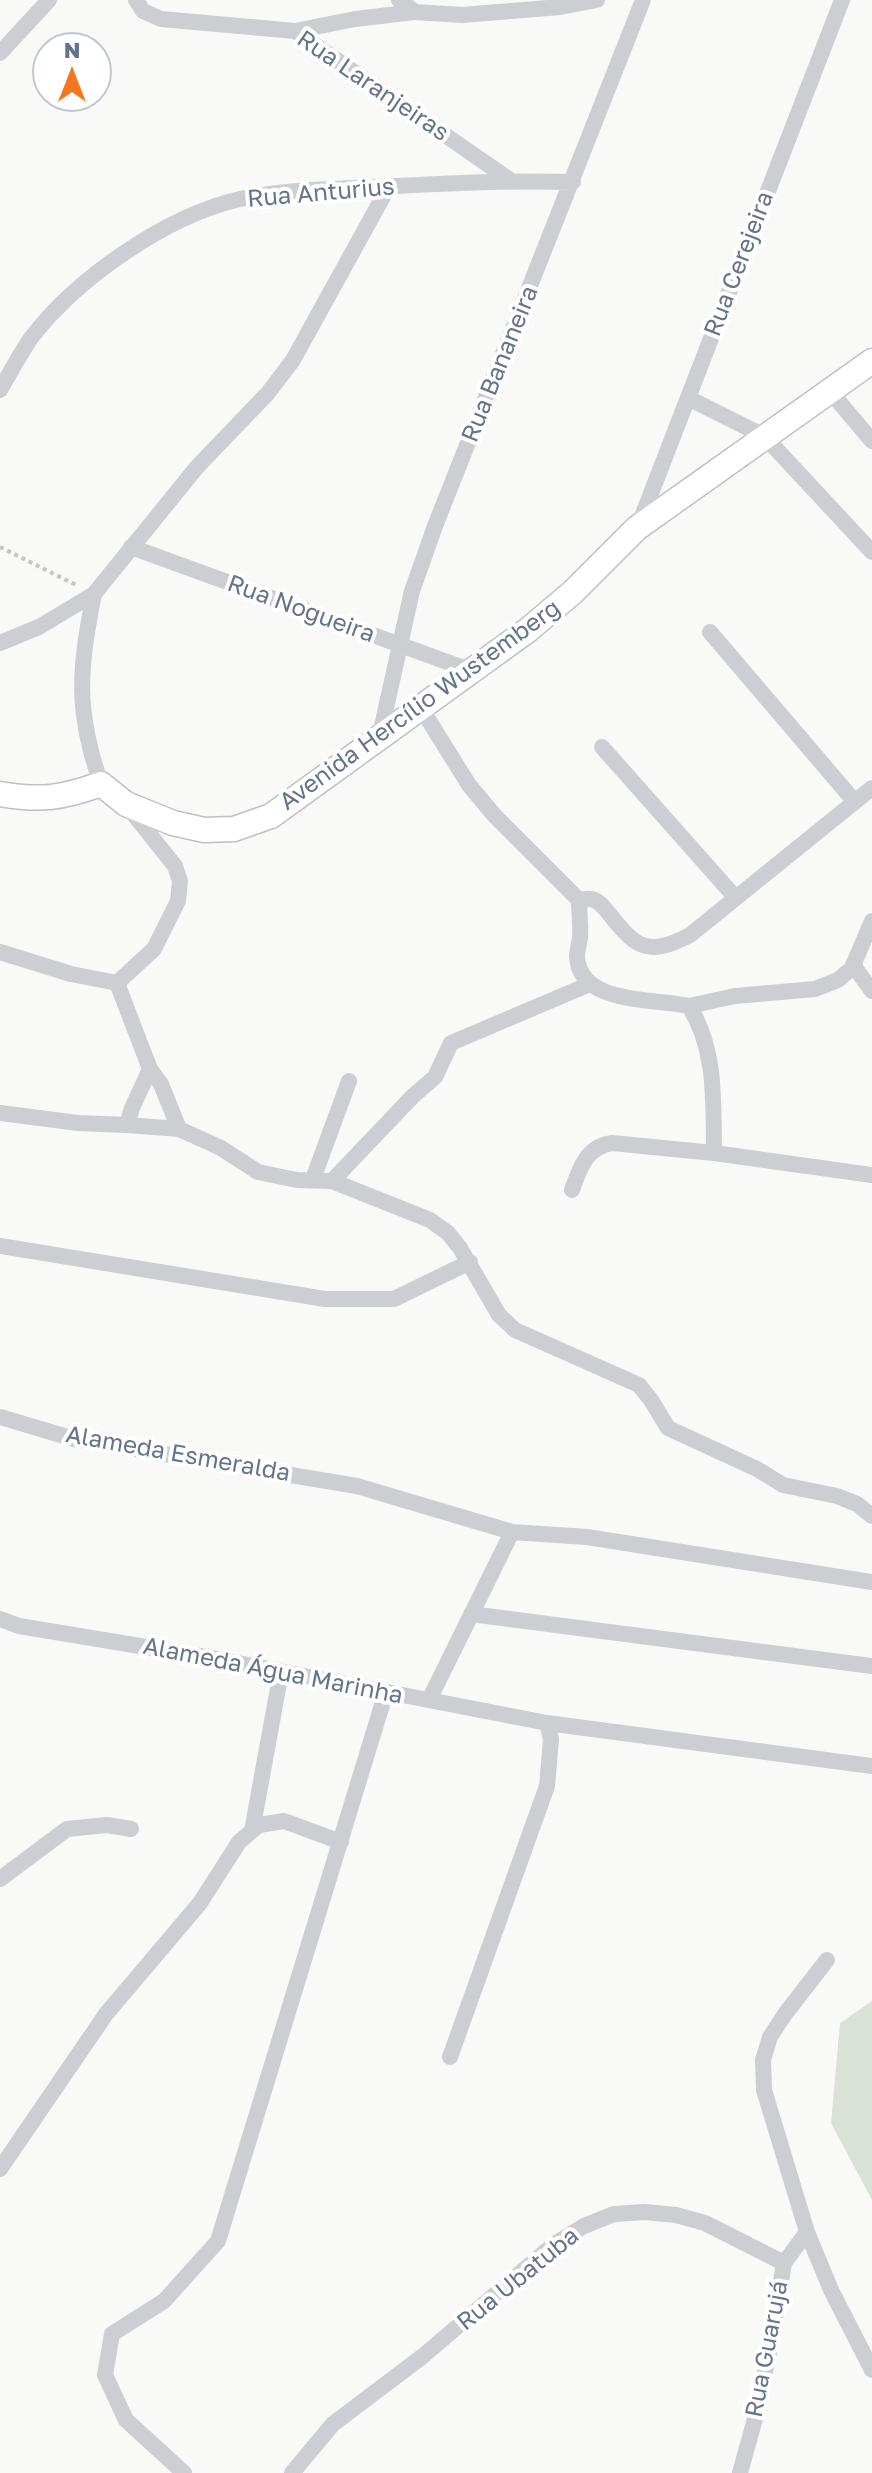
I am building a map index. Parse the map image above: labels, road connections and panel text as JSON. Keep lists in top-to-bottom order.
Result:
{
  "streets": {
    "street": [
      "Rua Laranjeiras",
      "Rua Anturius",
      "Rua Cerejeira",
      "Rua Bananeira",
      "Rua Nogueira",
      "Avenida Hercílio Wustemberg",
      "Alameda Esmeralda",
      "Alameda Água Marinha",
      "Rua Ubatuba",
      "Rua Guarujá"
    ]
  },
  "crossings": [
    ["Rua Laranjeiras", "Rua Anturius"],
    ["Rua Anturius", "Rua Bananeira"],
    ["Rua Cerejeira", "Avenida Hercílio Wustemberg"],
    ["Rua Bananeira", "Rua Nogueira"],
    ["Rua Bananeira", "Avenida Hercílio Wustemberg"],
    ["Rua Nogueira", "Avenida Hercílio Wustemberg"],
    ["Rua Ubatuba", "Rua Guarujá"]
  ],
  "north": "top"
}
